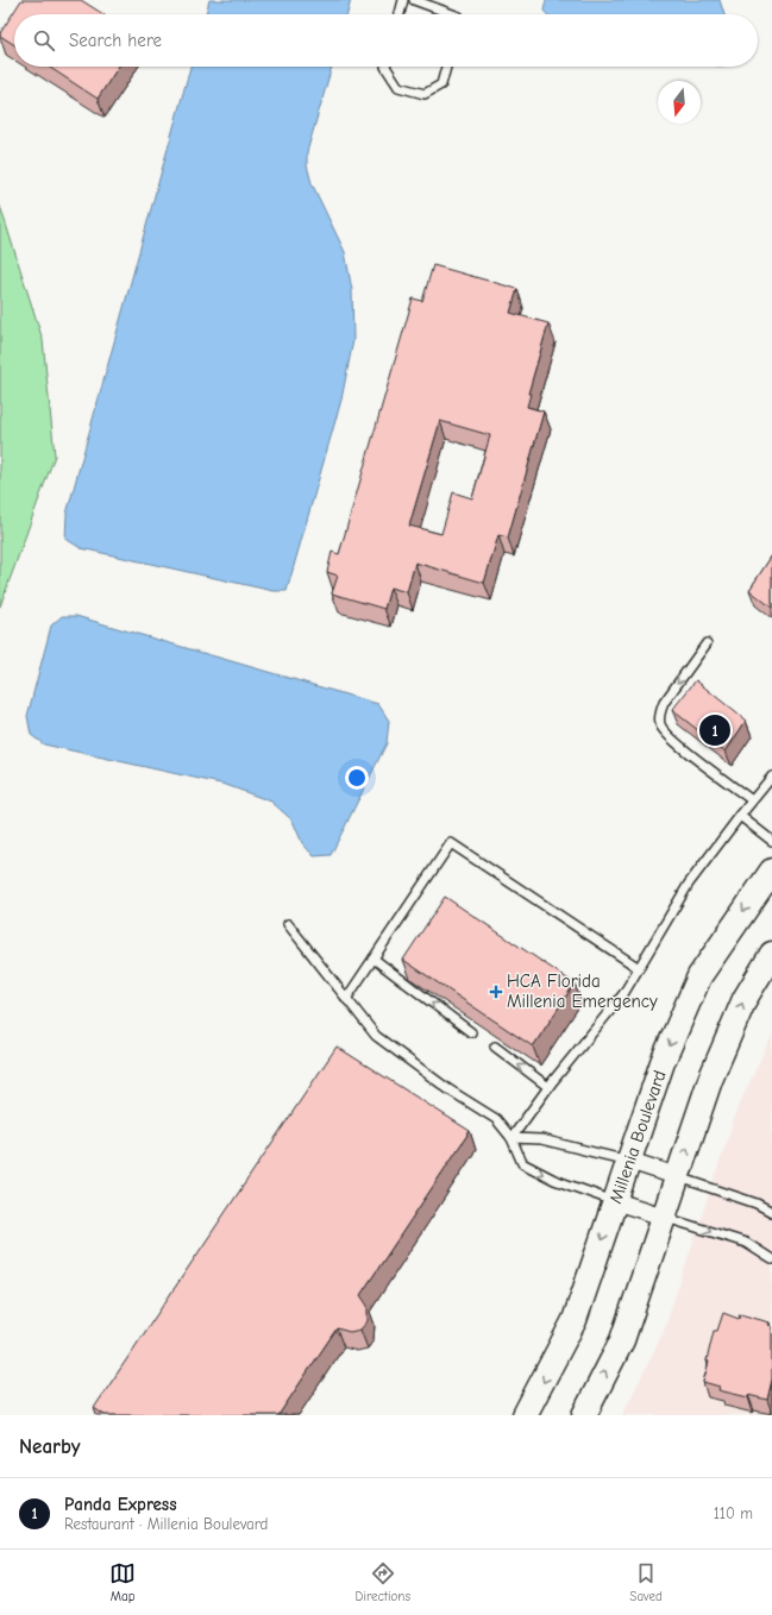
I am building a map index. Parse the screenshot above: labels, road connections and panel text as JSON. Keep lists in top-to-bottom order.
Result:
{
  "streets": {
    "street": ["Millenia Boulevard"]
  },
  "places": {
    "health": ["HCA Florida Millenia Emergency"]
  },
  "north": "bottom",
  "page": {
    "search": "Search here",
    "pins": "1",
    "heading": "Nearby",
    "list": [
      {
        "mark": "1",
        "name": "Panda Express",
        "note": "Restaurant · Millenia Boulevard",
        "value": "110 m"
      }
    ],
    "nav": ["Map", "Directions", "Saved"]
  }
}
